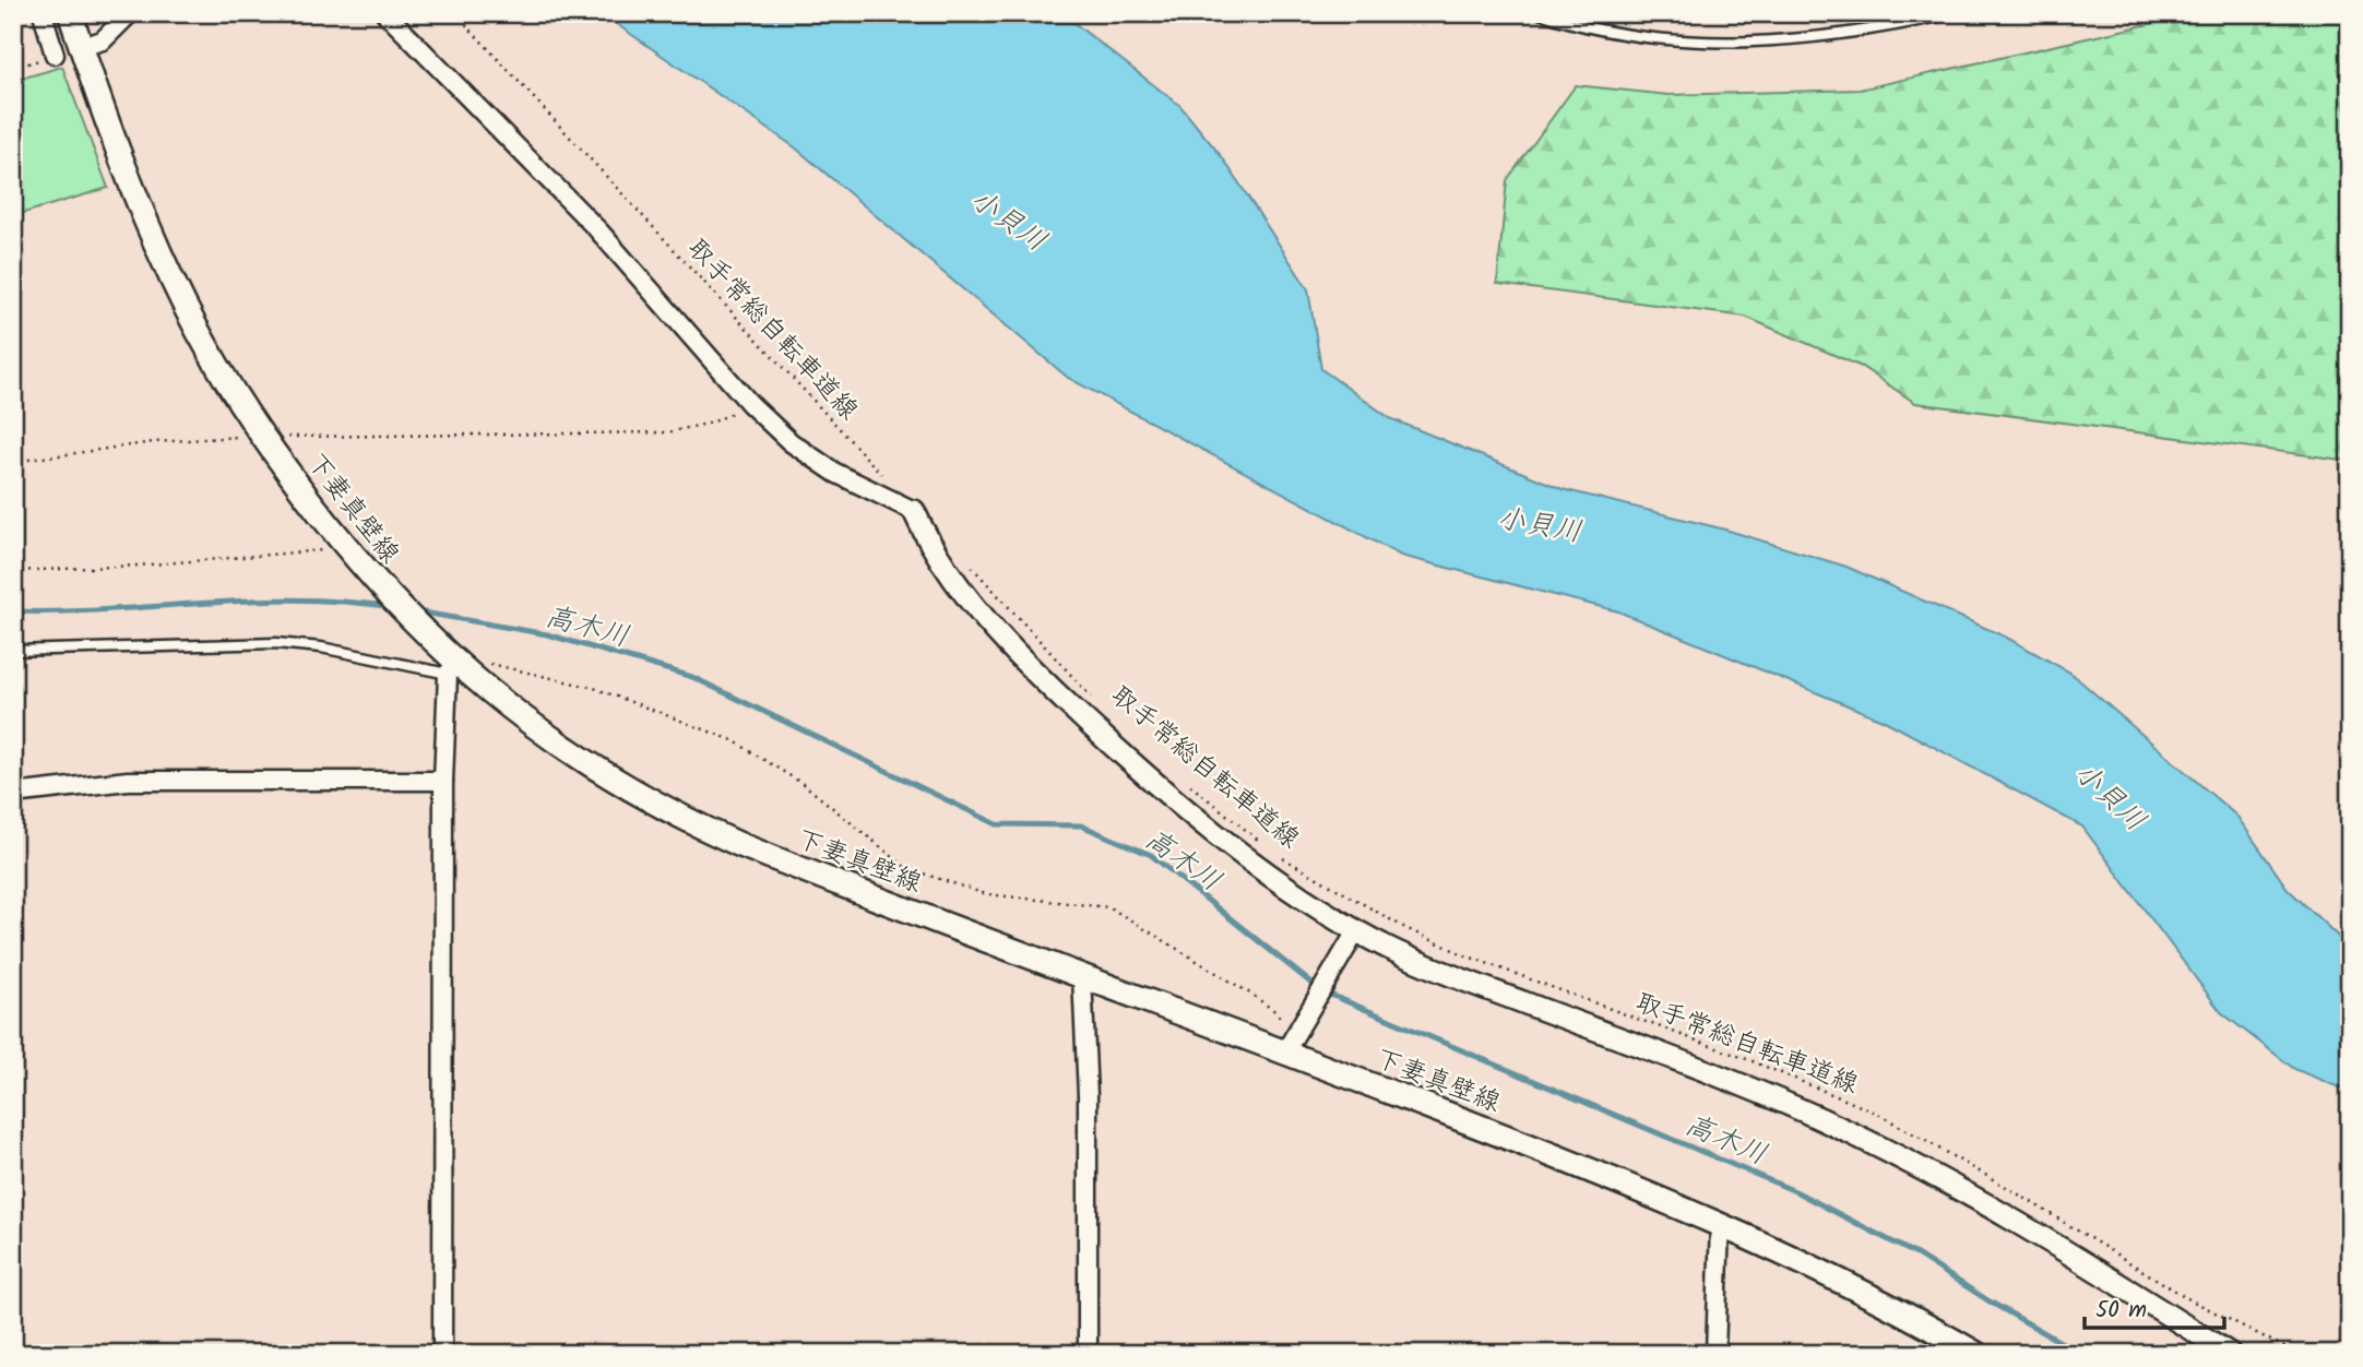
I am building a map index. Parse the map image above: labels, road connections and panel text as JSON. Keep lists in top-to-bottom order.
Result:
{
  "streets": {
    "main road": ["下妻真壁線"],
    "path": ["取手常総自転車道線"]
  },
  "water": ["小貝川", "高木川"],
  "scale_bar": "50 m"
}
